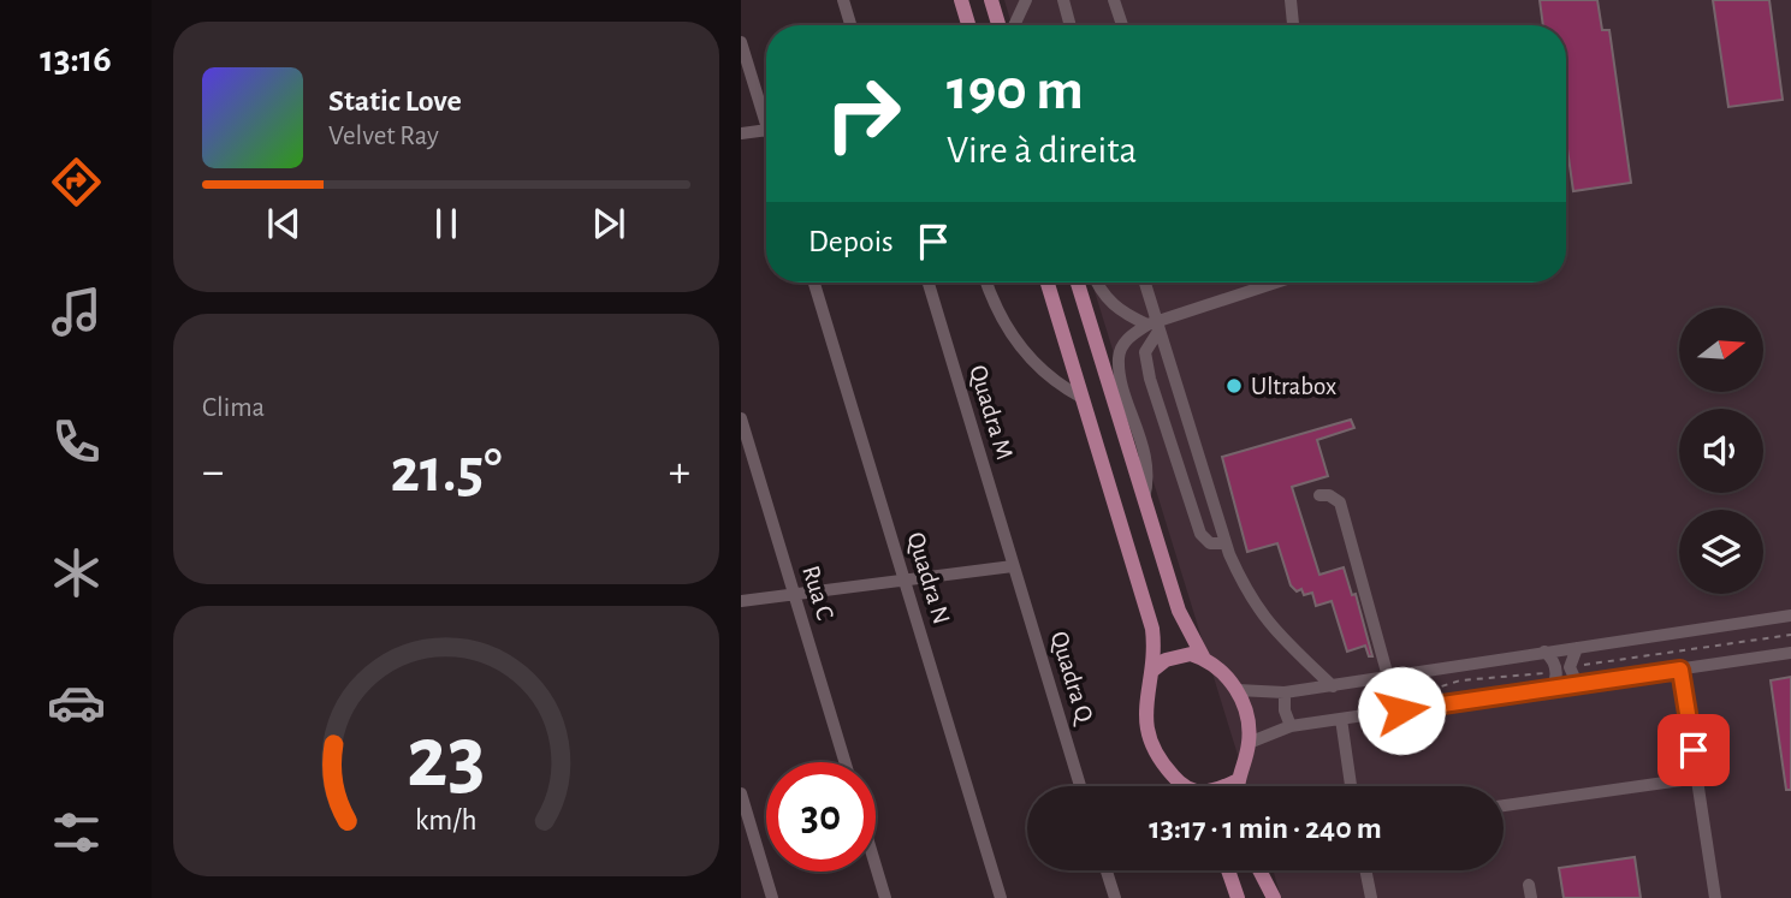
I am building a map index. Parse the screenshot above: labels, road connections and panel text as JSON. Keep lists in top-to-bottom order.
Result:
{
  "streets": {
    "street": [
      "Quadra M",
      "Quadra N",
      "Rua C",
      "Quadra Q"
    ]
  },
  "crossings": [
    ["Quadra M", "Quadra Q"]
  ],
  "places": ["Ultrabox"],
  "north": "right",
  "page": {
    "tabs": "13:16",
    "turn": ["190 m", "Vire à direita"],
    "song": ["Static Love", "Velvet Ray"],
    "then": "Depois",
    "tile": "Clima",
    "heat": ["−", "21.5°", "+"],
    "limit": "30",
    "trip": "13:17 · 1 min · 240 m",
    "gauge": ["23", "km/h"]
  }
}
